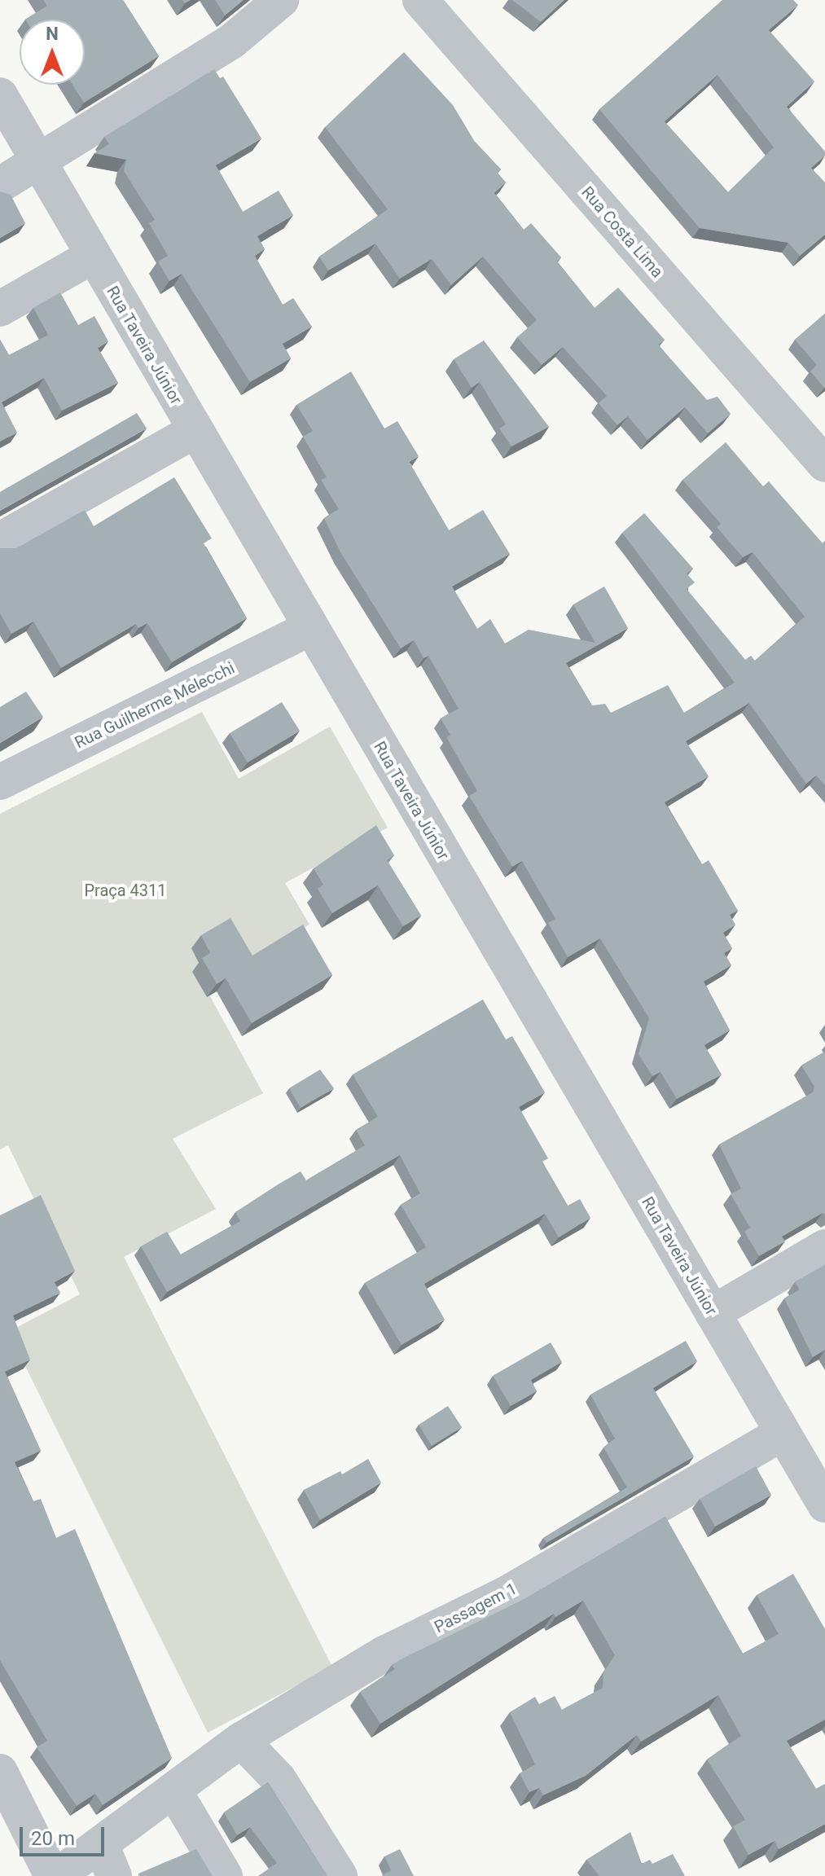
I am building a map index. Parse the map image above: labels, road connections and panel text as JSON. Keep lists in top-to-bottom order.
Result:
{
  "streets": {
    "street": [
      "Rua Costa Lima",
      "Rua Taveira Júnior",
      "Rua Guilherme Melecchi",
      "Passagem 1"
    ]
  },
  "crossings": [
    ["Rua Taveira Júnior", "Rua Guilherme Melecchi"],
    ["Rua Taveira Júnior", "Passagem 1"]
  ],
  "parks": ["Praça 4311"],
  "scale_bar": "20 m",
  "north": "top"
}
